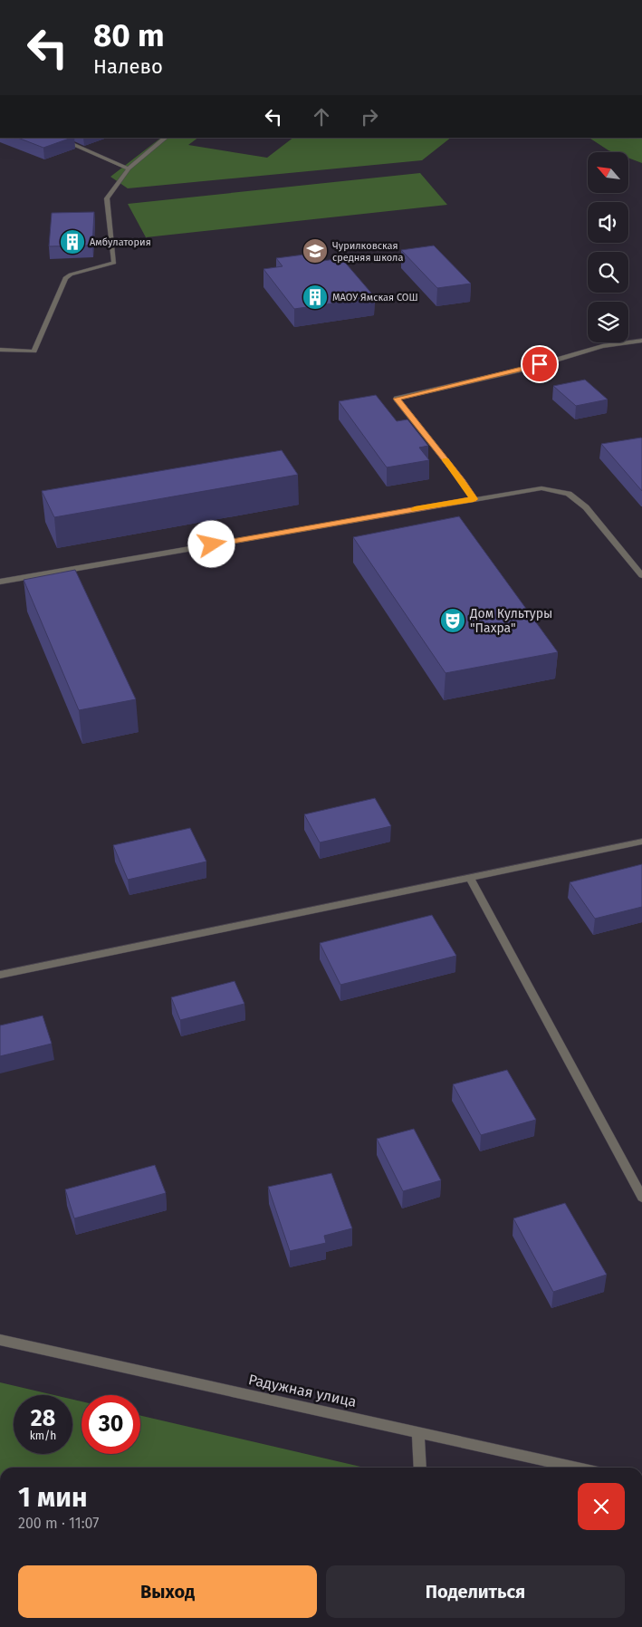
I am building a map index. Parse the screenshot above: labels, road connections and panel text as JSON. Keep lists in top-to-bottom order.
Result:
{
  "streets": {
    "street": ["Радужная улица"]
  },
  "places": {
    "building": ["Амбулатория", "МАОУ Ямская СОШ"],
    "school or university": ["Чурилковская средняя школа"],
    "theatre": ["Дом Культуры \"Пахра\""]
  },
  "north": "top left",
  "page": {
    "turn": ["80 m", "Налево"],
    "speed": "28 km/h",
    "limit": "30",
    "heading": ["1 мин", "200 m · 11:07"],
    "buttons": ["Выход", "Поделиться"]
  }
}
